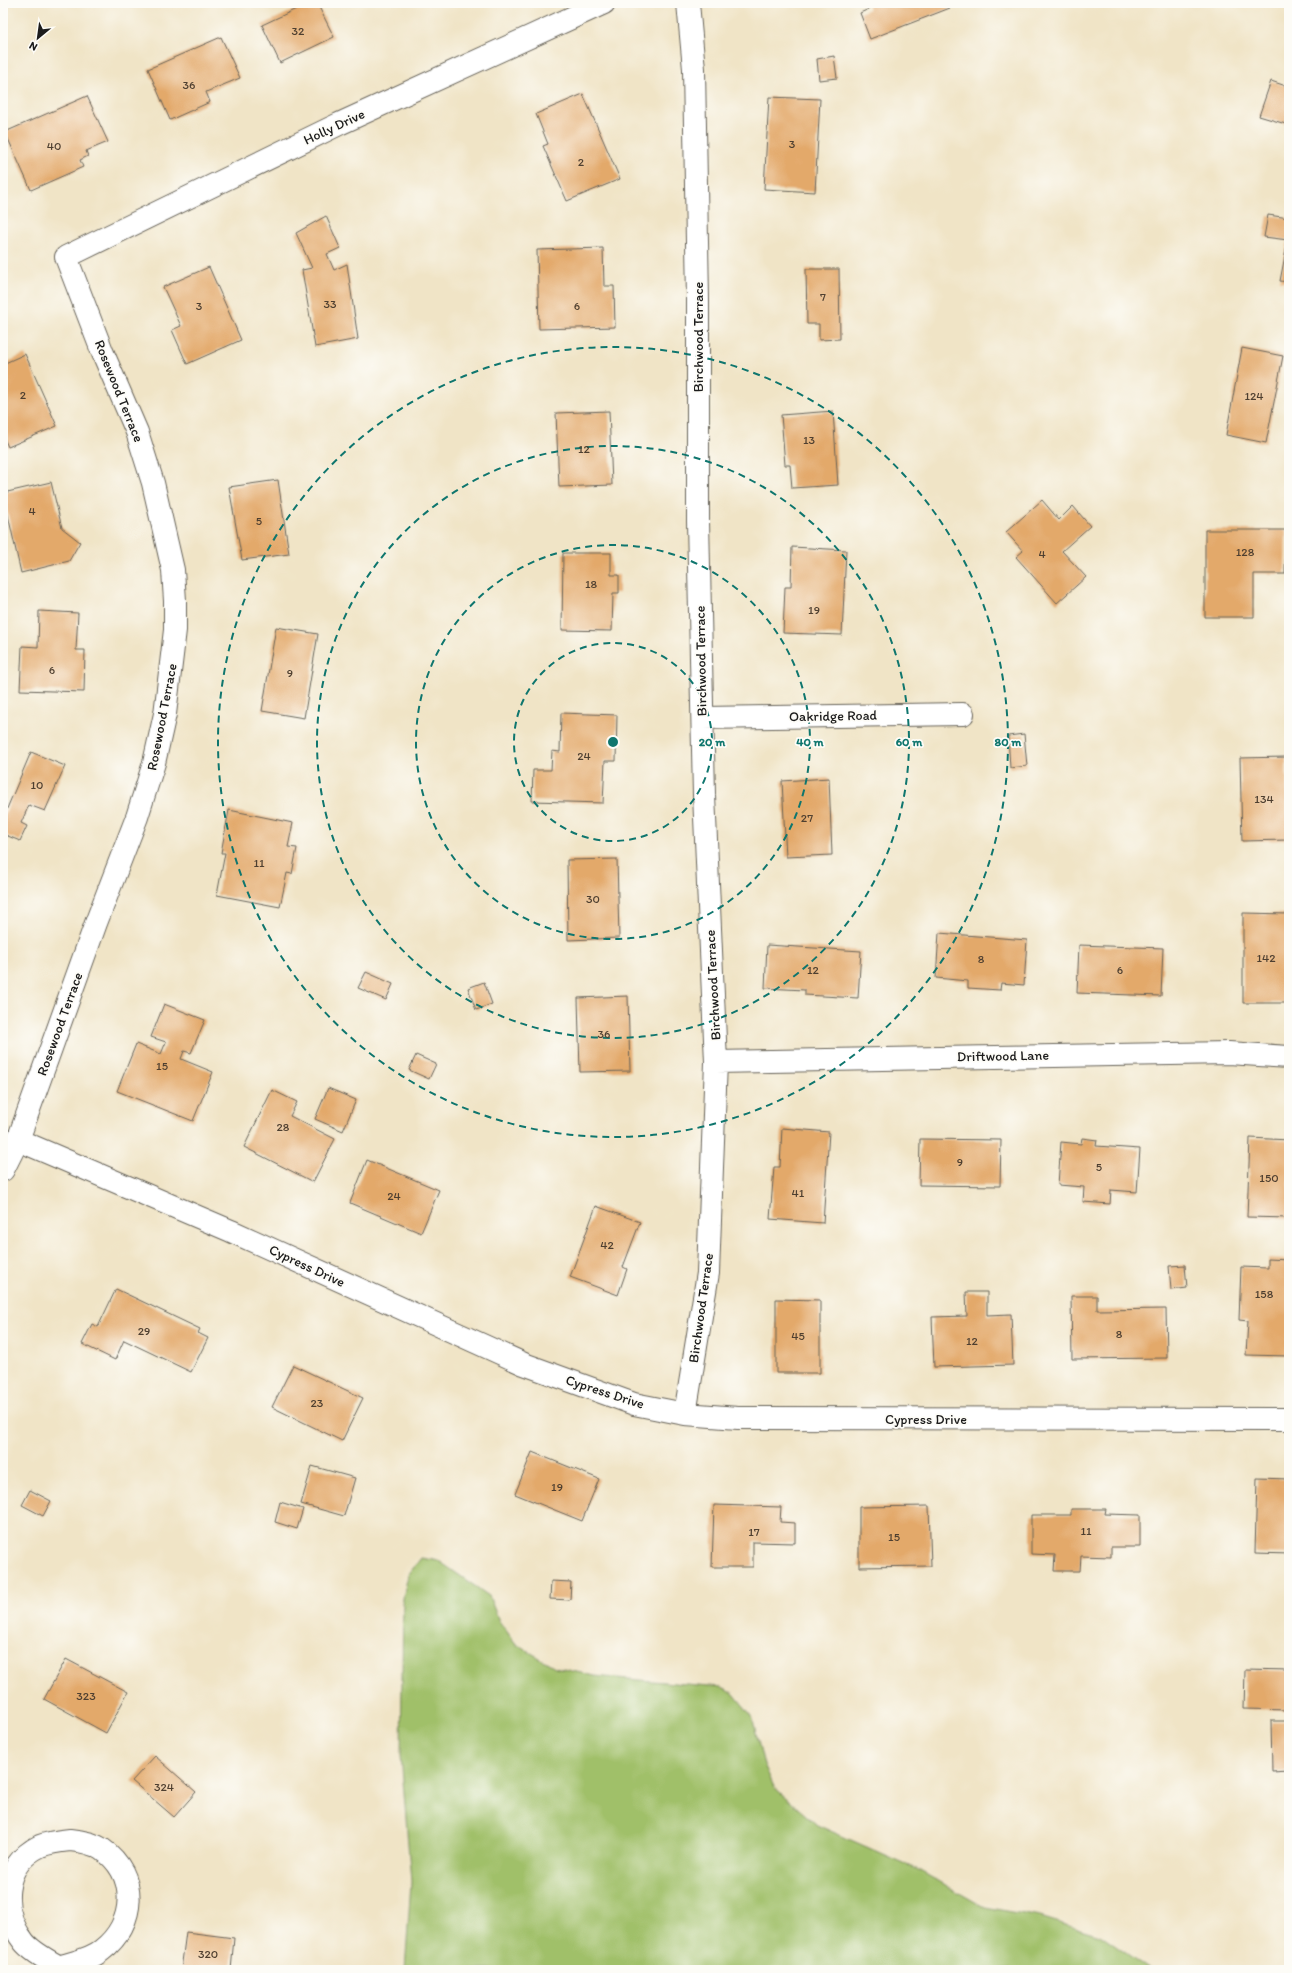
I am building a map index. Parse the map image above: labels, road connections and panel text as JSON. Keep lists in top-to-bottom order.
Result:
{
  "streets": {
    "street": [
      "Holly Drive",
      "Birchwood Terrace",
      "Rosewood Terrace",
      "Oakridge Road",
      "Driftwood Lane",
      "Cypress Drive"
    ]
  },
  "crossings": [
    ["Holly Drive", "Rosewood Terrace"],
    ["Birchwood Terrace", "Oakridge Road"],
    ["Birchwood Terrace", "Driftwood Lane"],
    ["Birchwood Terrace", "Cypress Drive"],
    ["Rosewood Terrace", "Cypress Drive"]
  ],
  "house_numbers": [
    "32",
    "36",
    "3",
    "40",
    "2",
    "7",
    "33",
    "3",
    "6",
    "2",
    "124",
    "13",
    "12",
    "4",
    "5",
    "128",
    "4",
    "18",
    "19",
    "6",
    "9",
    "24",
    "10",
    "134",
    "27",
    "11",
    "30",
    "142",
    "8",
    "12",
    "6",
    "36",
    "15",
    "28",
    "9",
    "5",
    "150",
    "41",
    "24",
    "42",
    "158",
    "29",
    "8",
    "45",
    "12",
    "23",
    "19",
    "11",
    "17",
    "15",
    "323",
    "324",
    "320"
  ],
  "north": "bottom left",
  "rings": [
    "20 m",
    "40 m",
    "60 m",
    "80 m"
  ]
}
